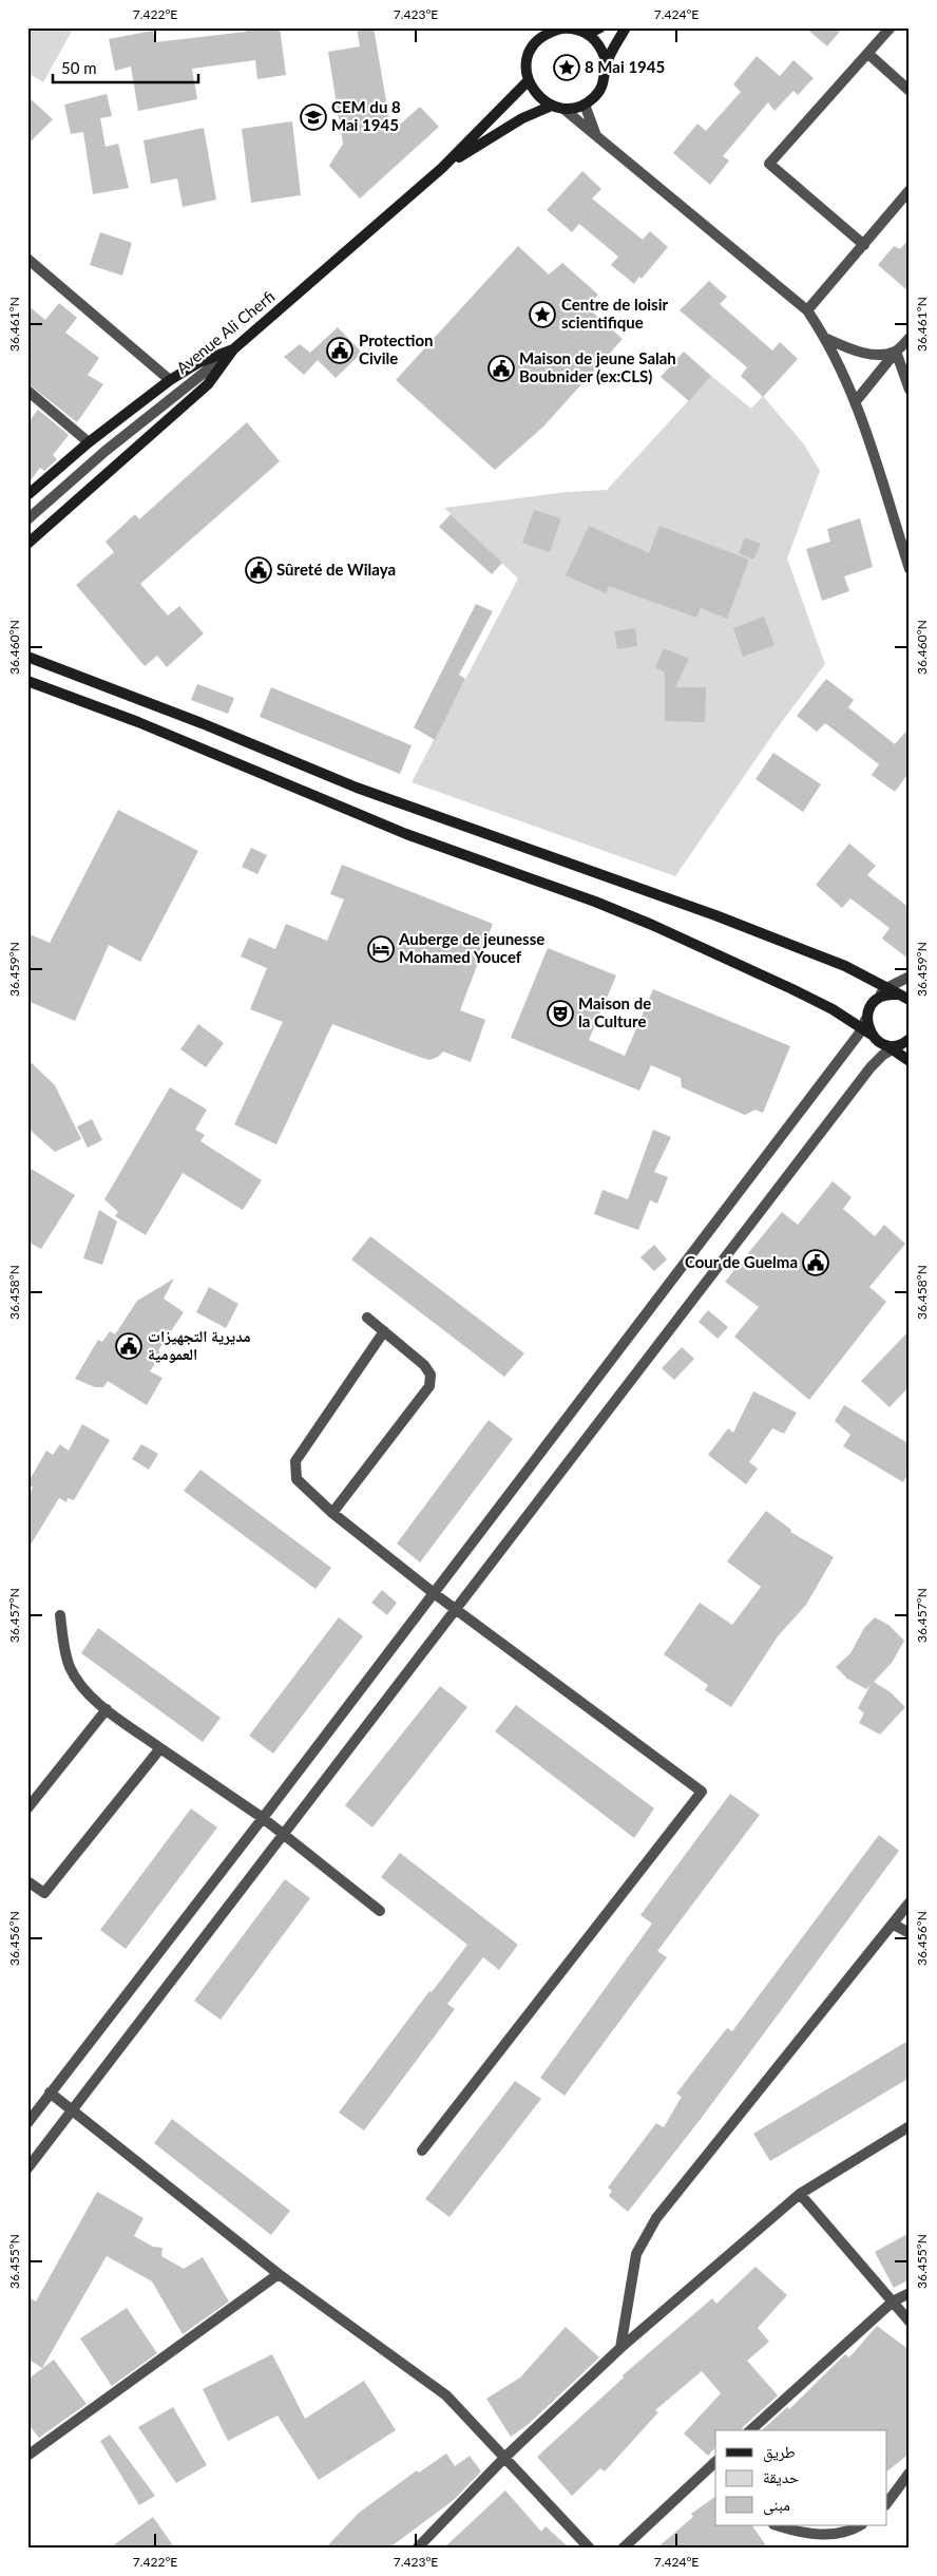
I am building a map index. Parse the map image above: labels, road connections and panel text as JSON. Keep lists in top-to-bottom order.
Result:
{
  "streets": {
    "street": ["Avenue Ali Cherfi"]
  },
  "places": {
    "place": ["8 Mai 1945", "Centre de loisir scientifique"],
    "school or university": ["CEM du 8 Mai 1945"],
    "public building": [
      "Protection Civile",
      "Maison de jeune Salah Boubnider (ex:CLS)",
      "Sûreté de Wilaya",
      "Cour de Guelma",
      "مديرية التجهيزات العمومية"
    ],
    "hotel": ["Auberge de jeunesse Mohamed Youcef"],
    "theatre": ["Maison de la Culture"]
  },
  "legend": ["طريق", "حديقة", "مبنى"],
  "scale_bar": "50 m",
  "coordinates": [
    "7.422°E",
    "7.423°E",
    "7.424°E",
    "36.461°N",
    "36.460°N",
    "36.459°N",
    "36.458°N",
    "36.457°N",
    "36.456°N",
    "36.455°N"
  ]
}
